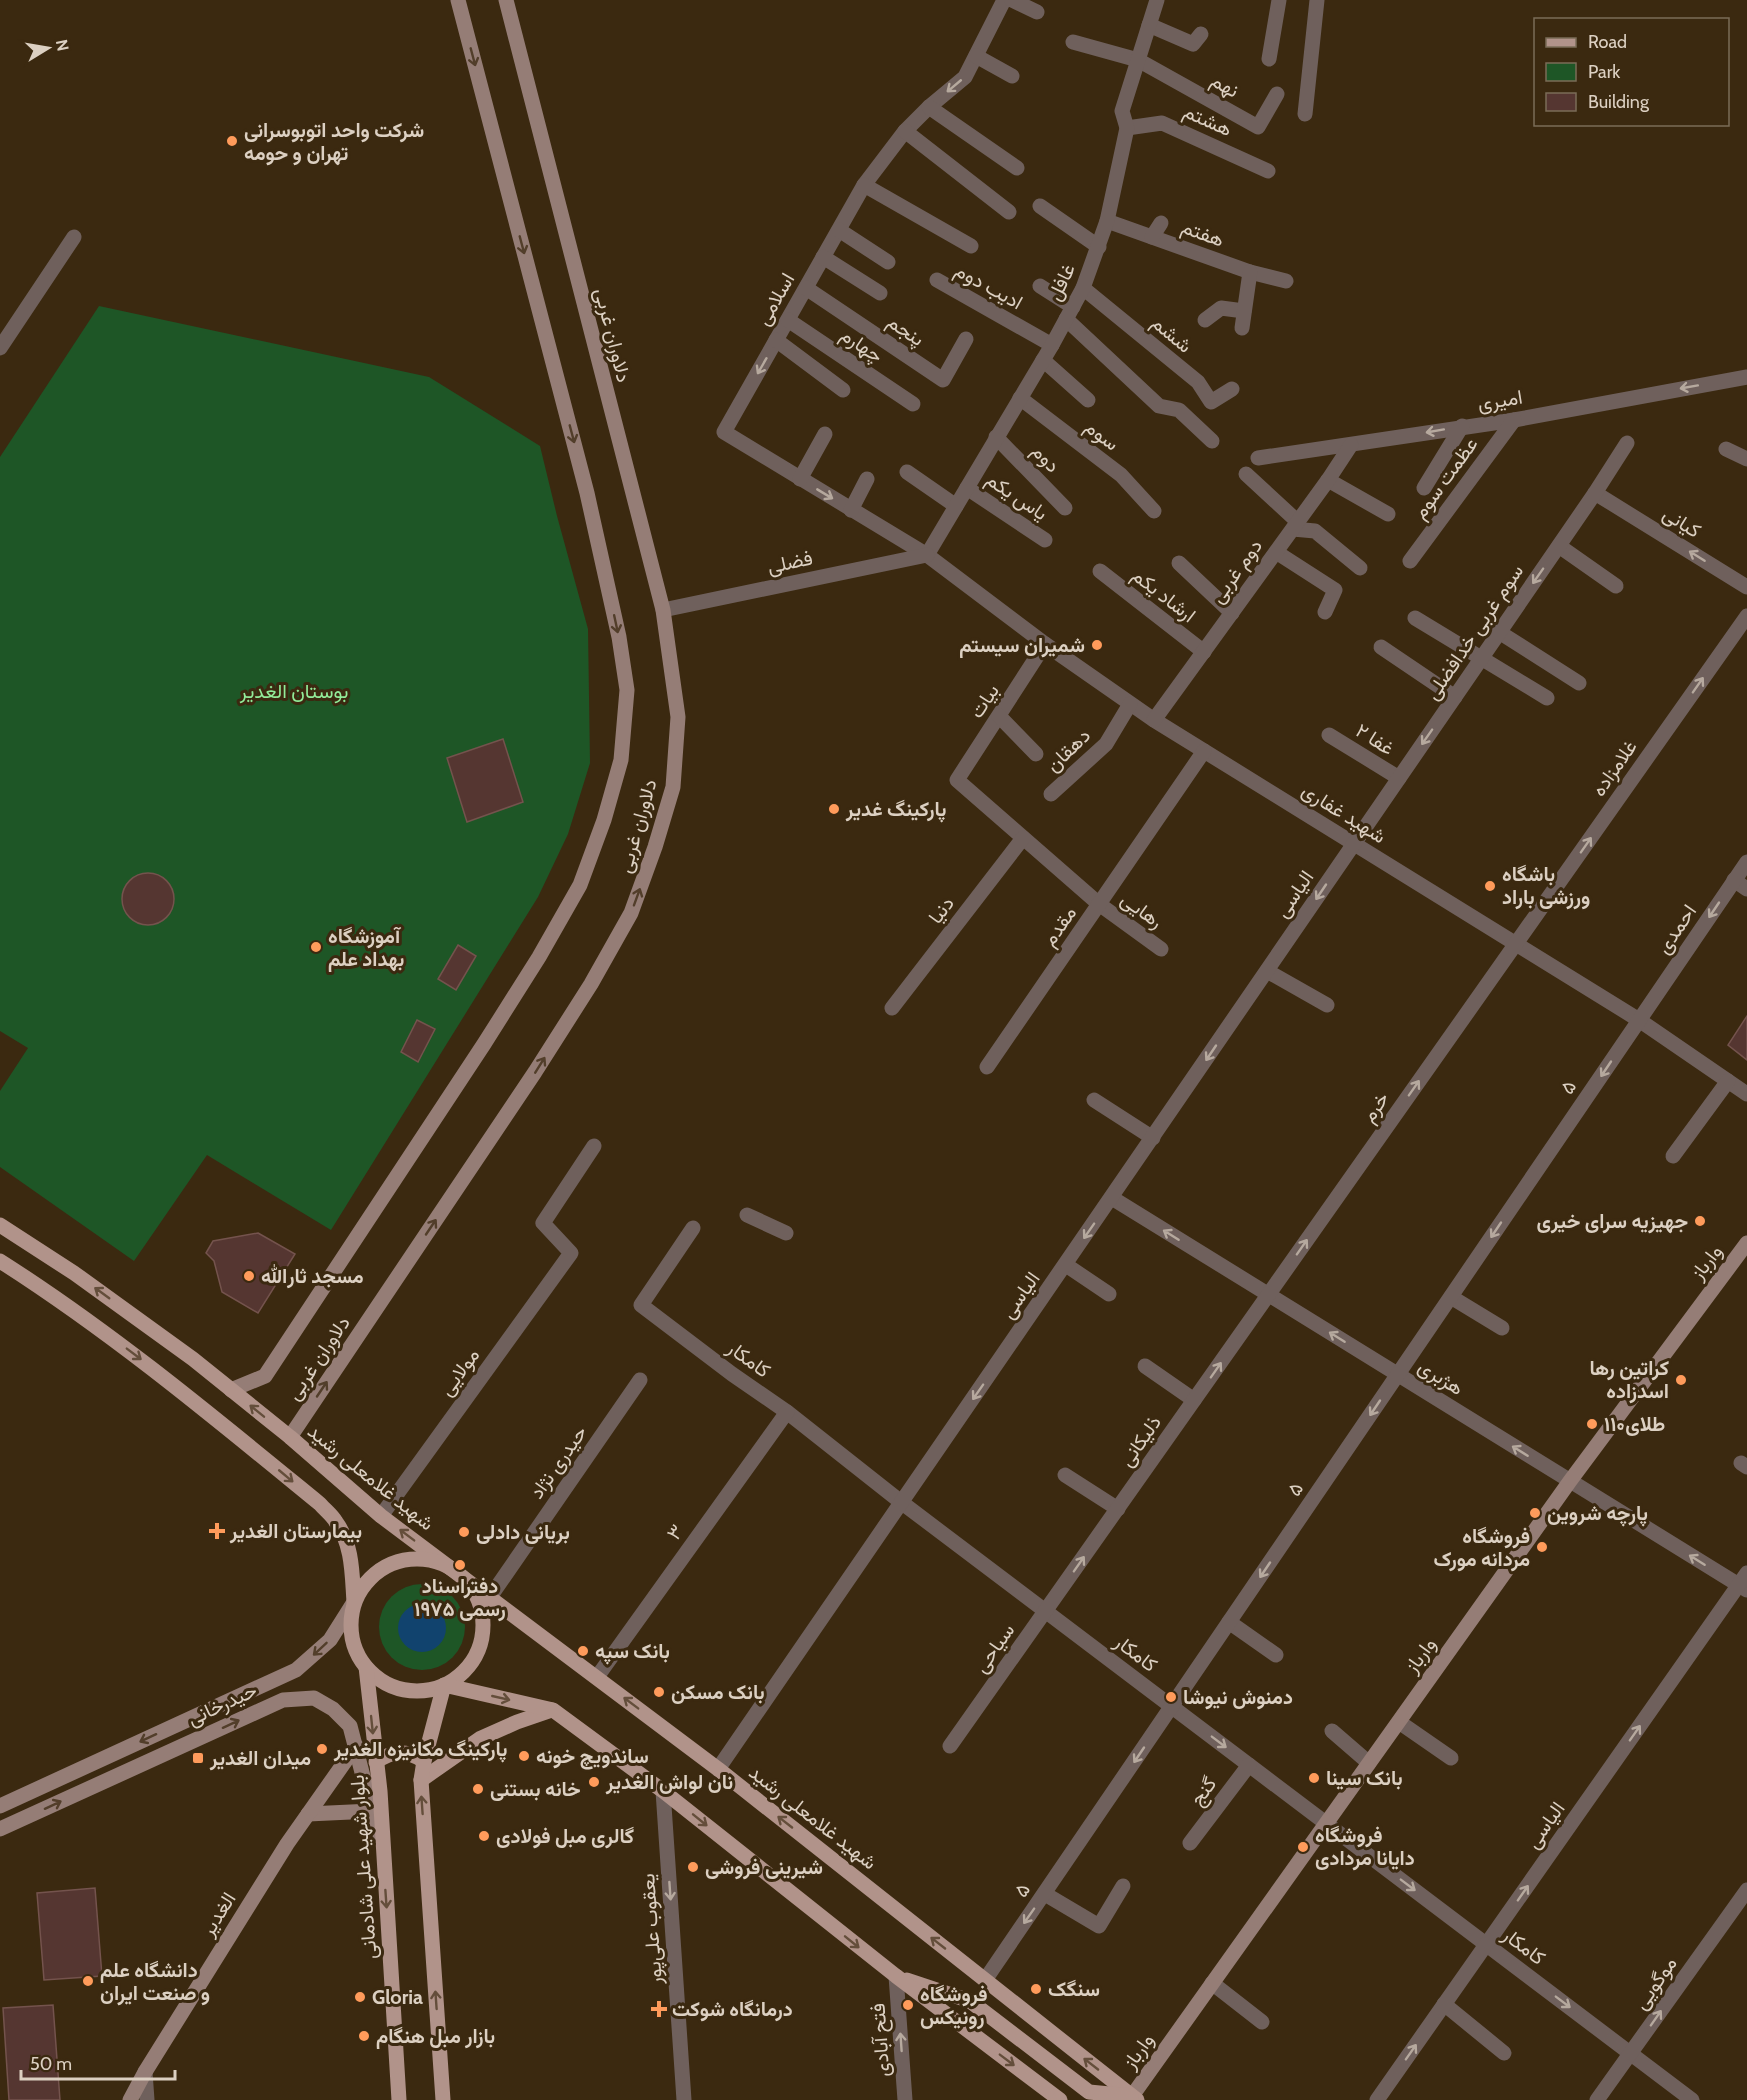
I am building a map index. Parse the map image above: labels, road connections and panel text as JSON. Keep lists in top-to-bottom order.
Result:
{
  "streets": {
    "main road": [
      "دلاوران غربی",
      "وارباز",
      "شهید غلامعلی رشید",
      "حیدرخانی",
      "بلوار شهید علی شادمانی",
      "الغدیر"
    ],
    "street": [
      "نهم",
      "هشتم",
      "هفتم",
      "غافل",
      "ادیب دوم",
      "اسلامی",
      "پنجم",
      "ششم",
      "چهارم",
      "امیری",
      "سوم",
      "دوم",
      "عظمت سوم",
      "یاس یکم",
      "کیانی",
      "فضلی",
      "دوم غربی",
      "ارشاد یکم",
      "سوم غربی خدافضلی",
      "بیات",
      "غفا ۲",
      "دهقان",
      "غلامزاده",
      "شهید غفاری",
      "الیاسی",
      "دنیا",
      "رهایی",
      "مقدم",
      "احمدی",
      "۵",
      "خرم",
      "کامکار",
      "مولایی",
      "هژبری",
      "ذلیکانی",
      "حیدری نژاد",
      "۳",
      "سیاحی",
      "گنج",
      "یعقوب علی‌پور",
      "موگویی",
      "فتح آبادی"
    ]
  },
  "crossings": [
    ["نهم", "غافل"],
    ["هشتم", "غافل"],
    ["هفتم", "غافل"],
    ["غافل", "ادیب دوم"],
    ["غافل", "اسلامی"],
    ["غافل", "ششم"],
    ["غافل", "سوم"],
    ["غافل", "دوم"],
    ["غافل", "یاس یکم"],
    ["غافل", "فضلی"],
    ["غافل", "شهید غفاری"],
    ["اسلامی", "پنجم"],
    ["اسلامی", "چهارم"],
    ["اسلامی", "فضلی"],
    ["اسلامی", "شهید غفاری"],
    ["دلاوران غربی", "فضلی"],
    ["دلاوران غربی", "شهید غلامعلی رشید"],
    ["امیری", "عظمت سوم"],
    ["امیری", "دوم غربی"],
    ["کیانی", "سوم غربی خدافضلی"],
    ["فضلی", "شهید غفاری"],
    ["دوم غربی", "ارشاد یکم"],
    ["دوم غربی", "شهید غفاری"],
    ["سوم غربی خدافضلی", "غفا ۲"],
    ["سوم غربی خدافضلی", "شهید غفاری"],
    ["سوم غربی خدافضلی", "الیاسی"],
    ["بیات", "شهید غفاری"],
    ["بیات", "مقدم"],
    ["دهقان", "شهید غفاری"],
    ["غلامزاده", "شهید غفاری"],
    ["غلامزاده", "خرم"],
    ["شهید غفاری", "الیاسی"],
    ["شهید غفاری", "احمدی"],
    ["شهید غفاری", "۵"],
    ["شهید غفاری", "خرم"],
    ["الیاسی", "کامکار"],
    ["الیاسی", "هژبری"],
    ["الیاسی", "شهید غلامعلی رشید"],
    ["دنیا", "مقدم"],
    ["رهایی", "مقدم"],
    ["احمدی", "۵"],
    ["۵", "کامکار"],
    ["۵", "هژبری"],
    ["۵", "شهید غلامعلی رشید"],
    ["خرم", "هژبری"],
    ["خرم", "ذلیکانی"],
    ["وارباز", "کامکار"],
    ["وارباز", "هژبری"],
    ["وارباز", "شهید غلامعلی رشید"],
    ["کامکار", "ذلیکانی"],
    ["کامکار", "۳"],
    ["کامکار", "سیاحی"],
    ["کامکار", "گنج"],
    ["کامکار", "موگویی"],
    ["مولایی", "شهید غلامعلی رشید"],
    ["هژبری", "ذلیکانی"],
    ["ذلیکانی", "سیاحی"],
    ["حیدری نژاد", "شهید غلامعلی رشید"],
    ["شهید غلامعلی رشید", "۳"],
    ["شهید غلامعلی رشید", "حیدرخانی"],
    ["شهید غلامعلی رشید", "بلوار شهید علی شادمانی"],
    ["حیدرخانی", "بلوار شهید علی شادمانی"],
    ["حیدرخانی", "الغدیر"]
  ],
  "one_way": [
    "امیری",
    "سوم غربی خدافضلی",
    "غلامزاده",
    "احمدی",
    "۵",
    "خرم",
    "هژبری",
    "ذلیکانی",
    "یعقوب علی‌پور",
    "موگویی",
    "فتح آبادی"
  ],
  "parks": ["بوستان الغدیر"],
  "places": {
    "other": [
      "شرکت واحد اتوبوسرانی تهران و حومه",
      "شمیران سیستم",
      "پارکینگ غدیر",
      "باشگاه ورزشی باراد",
      "آموزشگاه بهداد علم",
      "جهیزیه سرای خیری",
      "مسجد ثارالله",
      "کراتین رها اسدزاده",
      "طلای۱۱۰",
      "پارچه شروین",
      "بریانی دادلی",
      "فروشگاه مردانه مورک",
      "دفتراسناد رسمی ۱۹۷۵",
      "بانک سپه",
      "بانک مسکن",
      "دمنوش نیوشا",
      "پارکینگ مکانیزه الغدیر",
      "ساندویچ خونه",
      "بانک سینا",
      "نان لواش الغدیر",
      "خانه بستنی",
      "گالری مبل فولادی",
      "فروشگاه دایانا مردادی",
      "شیرینی فروشی",
      "دانشگاه علم و صنعت ایران",
      "سنگک",
      "Gloria",
      "فروشگاه رونیکس",
      "بازار مبل هنگام"
    ],
    "health": ["بیمارستان الغدیر", "درمانگاه شوکت"],
    "transit": ["میدان الغدیر"]
  },
  "legend": ["Road", "Park", "Building"],
  "scale_bar": "50 m",
  "north": "right"
}
